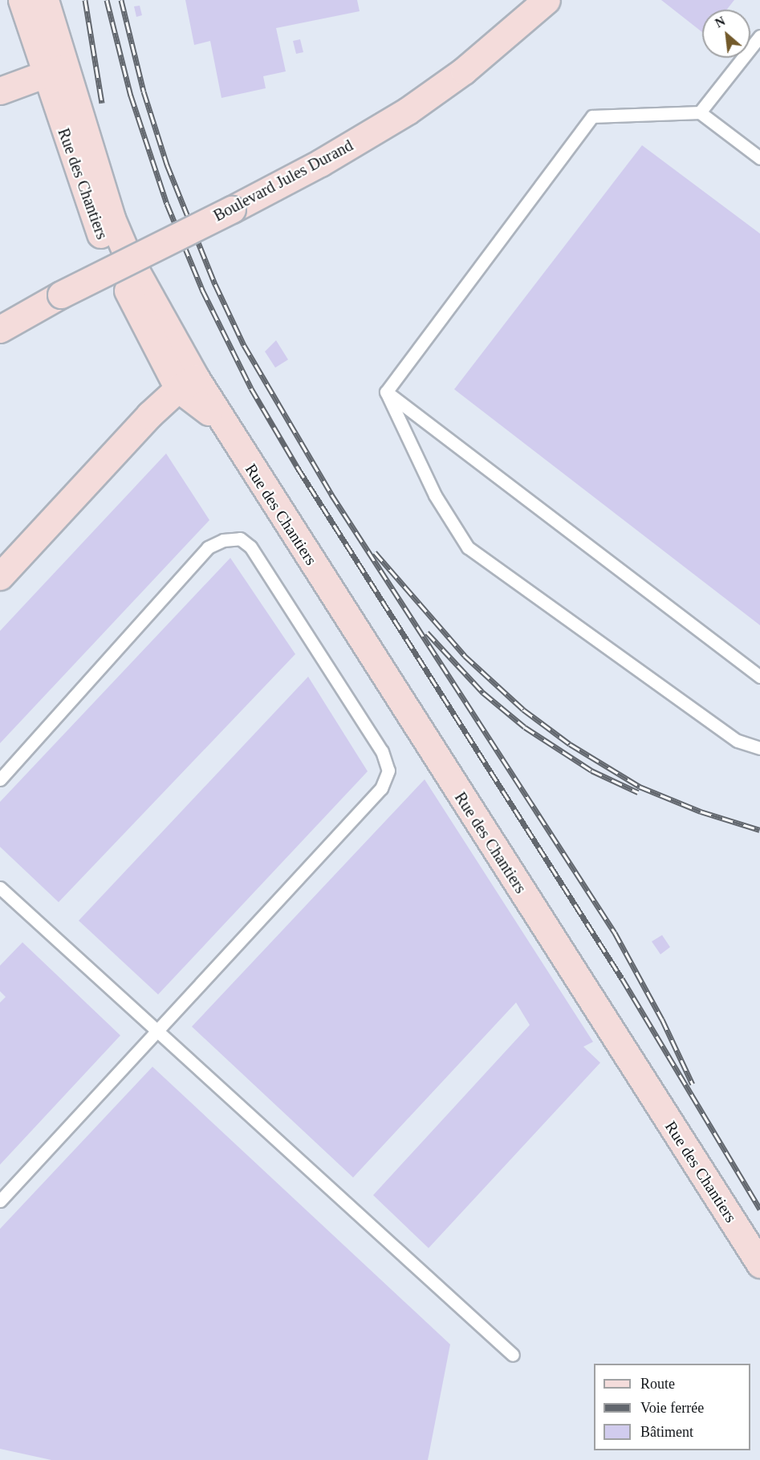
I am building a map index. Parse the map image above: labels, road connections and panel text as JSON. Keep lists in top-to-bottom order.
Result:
{
  "streets": {
    "street": ["Boulevard Jules Durand", "Rue des Chantiers"]
  },
  "legend": ["Route", "Voie ferrée", "Bâtiment"],
  "north": "top left"
}
